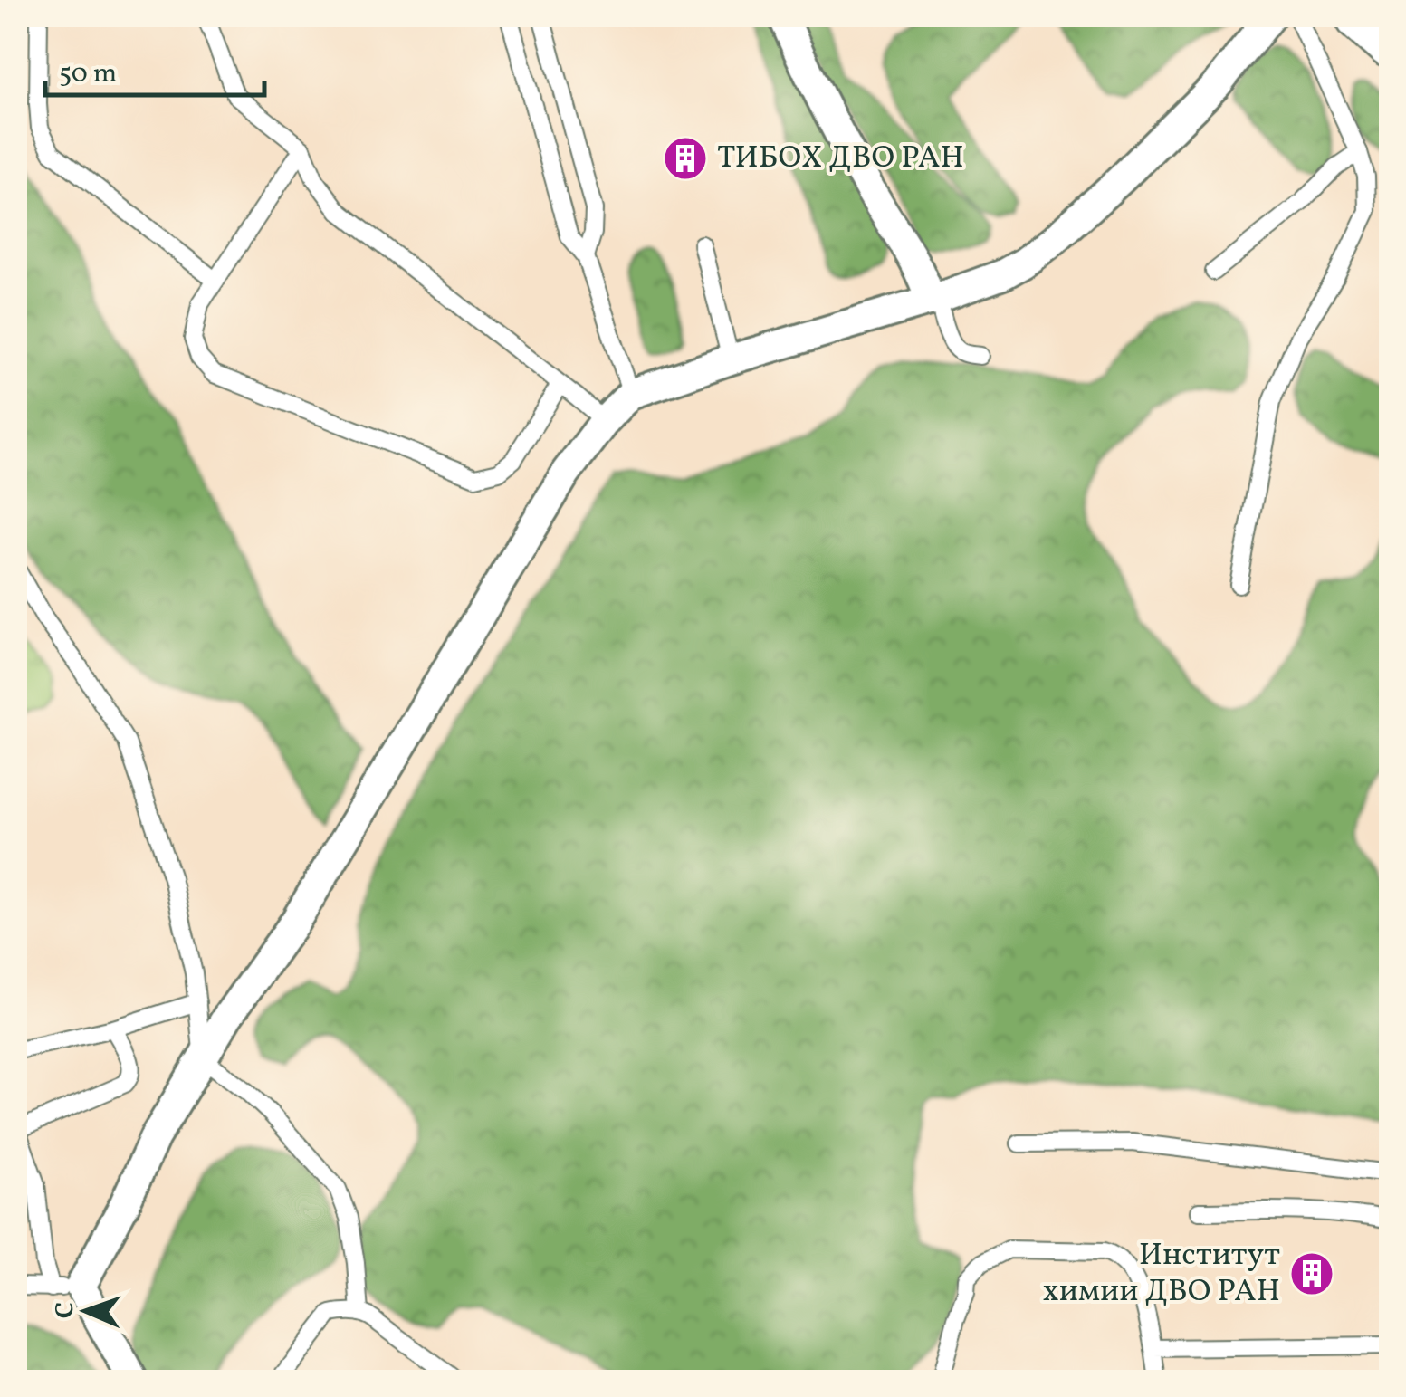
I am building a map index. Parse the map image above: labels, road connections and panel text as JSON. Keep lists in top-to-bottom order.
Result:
{
  "places": {
    "building": ["ТИБОХ ДВО РАН", "Институт химии ДВО РАН"]
  },
  "scale_bar": "50 m",
  "north": "left"
}
